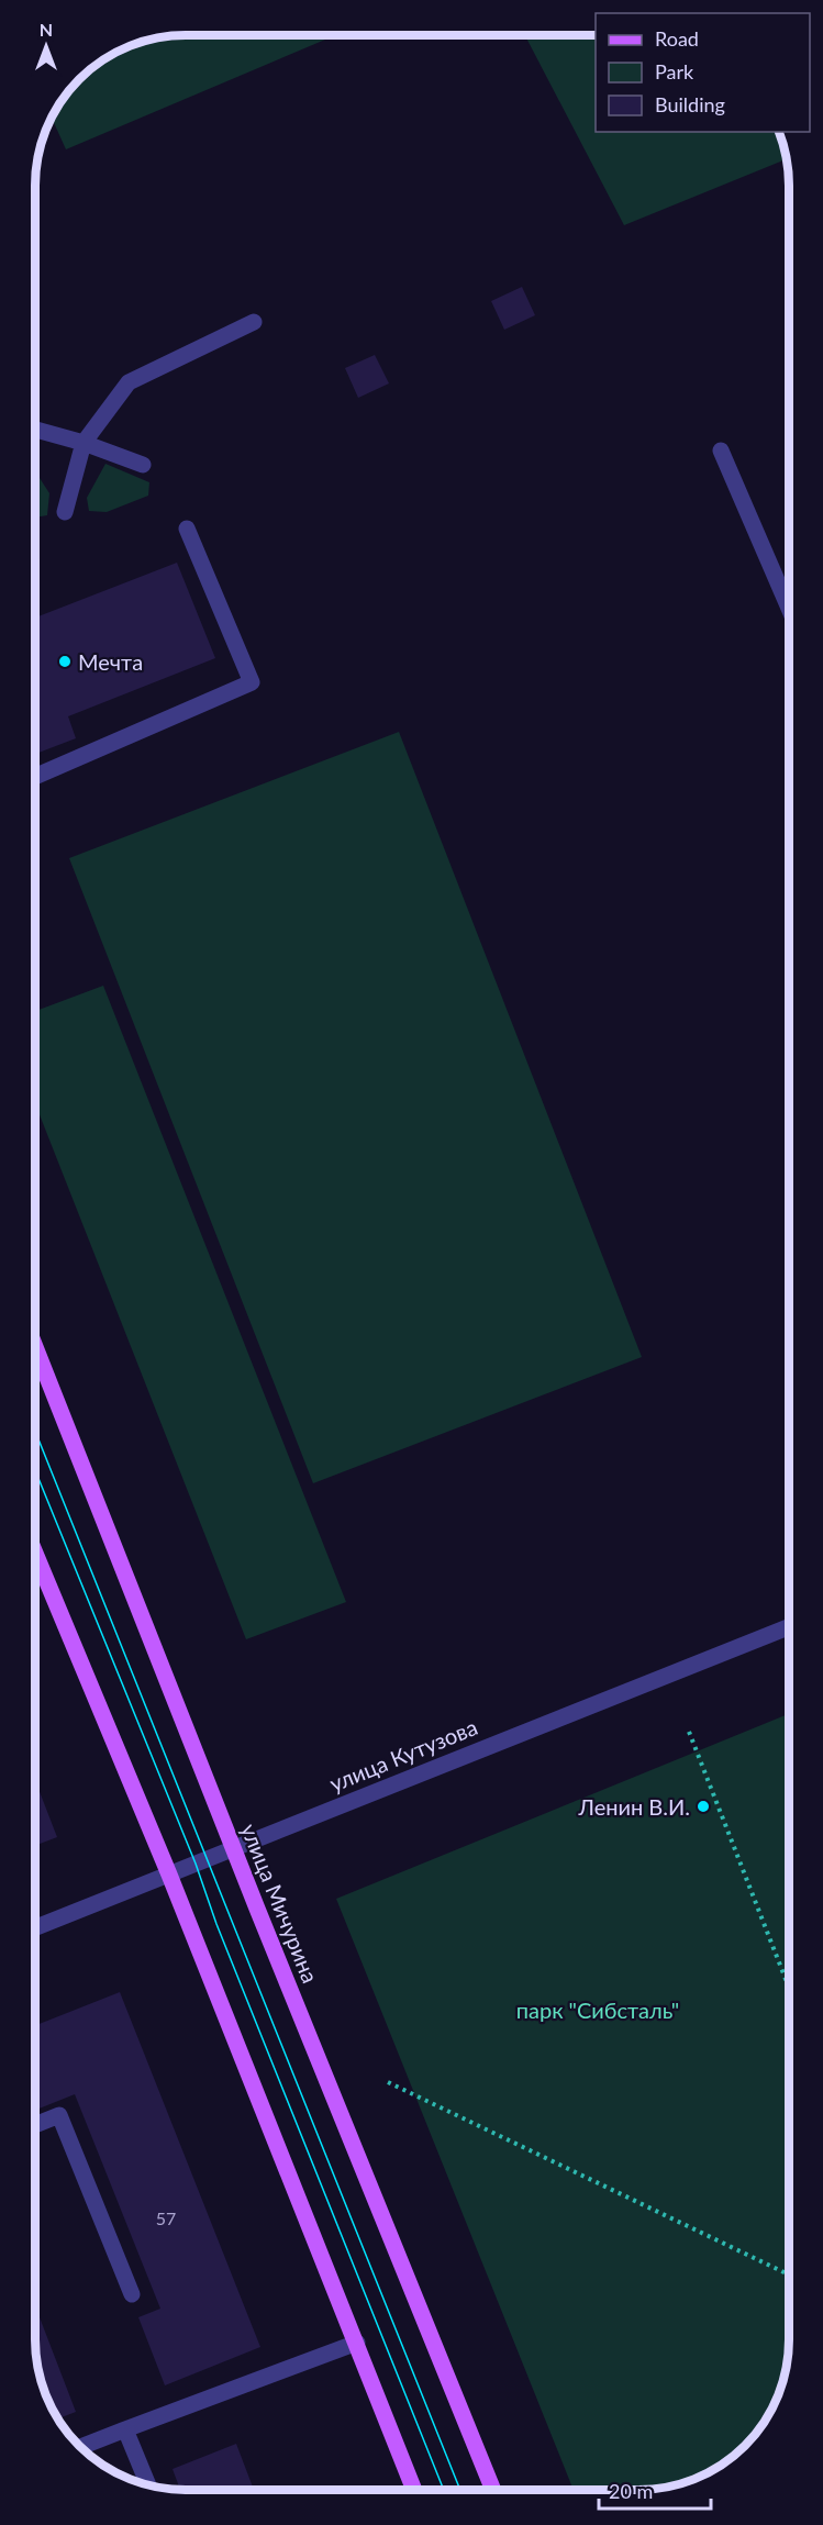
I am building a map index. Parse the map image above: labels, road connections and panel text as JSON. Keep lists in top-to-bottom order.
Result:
{
  "streets": {
    "main road": ["улица Мичурина"],
    "street": ["улица Кутузова"]
  },
  "crossings": [
    ["улица Кутузова", "улица Мичурина"]
  ],
  "parks": ["парк \"Сибсталь\""],
  "places": ["Мечта", "Ленин В.И."],
  "house_numbers": ["57"],
  "legend": ["Road", "Park", "Building"],
  "scale_bar": "20 m",
  "north": "top"
}
